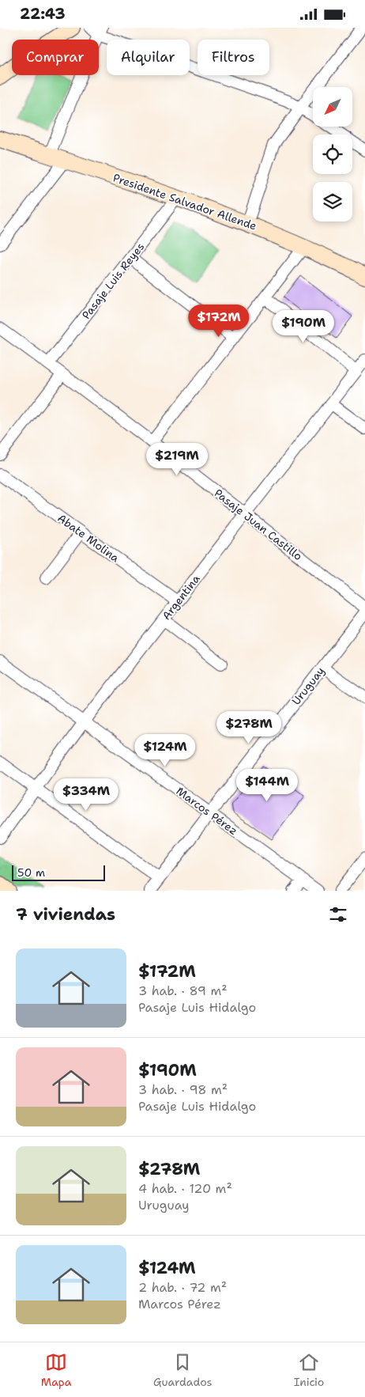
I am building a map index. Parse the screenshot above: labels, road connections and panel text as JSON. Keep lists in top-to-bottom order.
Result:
{
  "streets": {
    "main road": ["Presidente Salvador Allende"],
    "street": [
      "Pasaje Luis Reyes",
      "Pasaje Juan Castillo",
      "Abate Molina",
      "Argentina",
      "Uruguay",
      "Marcos Pérez"
    ]
  },
  "crossings": [
    ["Presidente Salvador Allende", "Pasaje Luis Reyes"],
    ["Pasaje Luis Reyes", "Pasaje Juan Castillo"],
    ["Pasaje Juan Castillo", "Argentina"],
    ["Abate Molina", "Argentina"],
    ["Argentina", "Marcos Pérez"],
    ["Uruguay", "Marcos Pérez"]
  ],
  "scale_bar": "50 m",
  "north": "bottom left",
  "page": {
    "status": "22:43",
    "chip": ["Comprar", "Alquilar", "Filtros"],
    "price": [
      "$172M",
      "$190M",
      "$219M",
      "$278M",
      "$124M",
      "$144M",
      "$334M"
    ],
    "scale": "50 m",
    "heading": "7 viviendas",
    "list": [
      {
        "name": "$172M",
        "note": "3 hab. · 89 m² · Pasaje Luis Hidalgo"
      },
      {
        "name": "$190M",
        "note": "3 hab. · 98 m² · Pasaje Luis Hidalgo"
      },
      {
        "name": "$278M",
        "note": "4 hab. · 120 m² · Uruguay"
      },
      {
        "name": "$124M",
        "note": "2 hab. · 72 m² · Marcos Pérez"
      }
    ],
    "tabs": ["Mapa", "Guardados", "Inicio"]
  }
}
